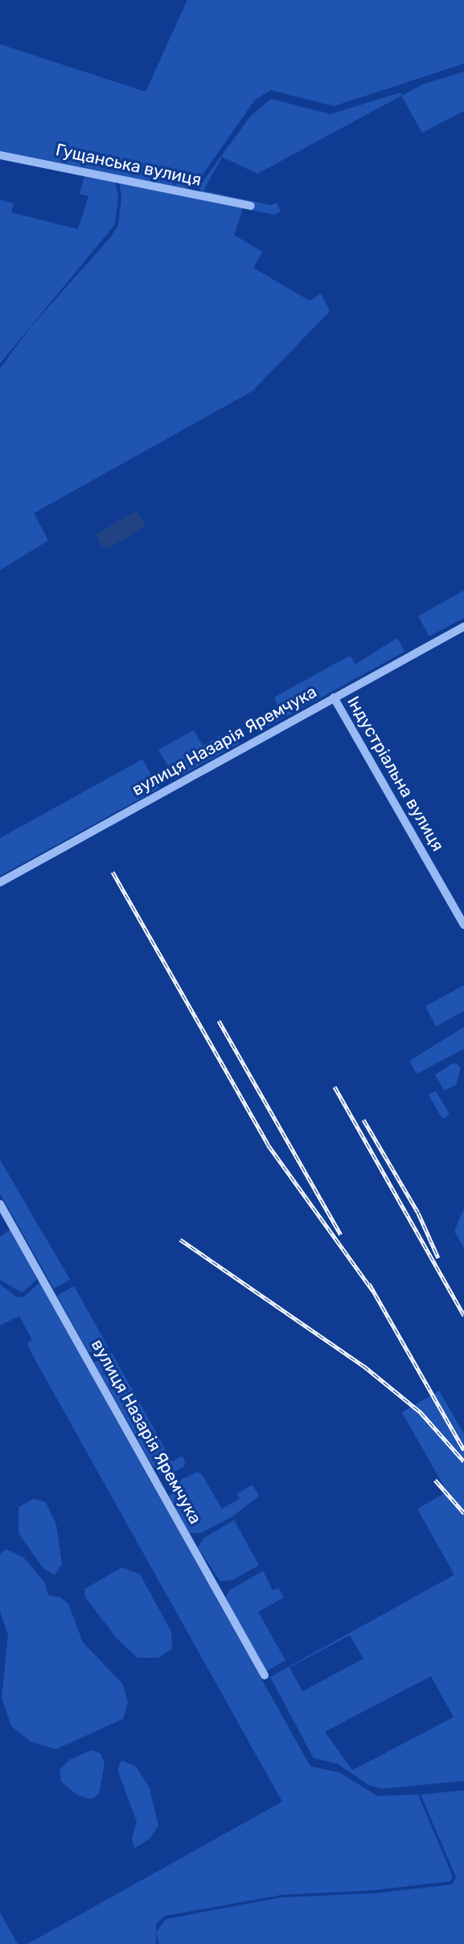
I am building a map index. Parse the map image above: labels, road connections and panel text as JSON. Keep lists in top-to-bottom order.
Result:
{
  "streets": {
    "street": ["Гущанська вулиця", "вулиця Назарія Яремчука", "Індустріальна вулиця"]
  },
  "crossings": [
    ["вулиця Назарія Яремчука", "Індустріальна вулиця"]
  ]
}
